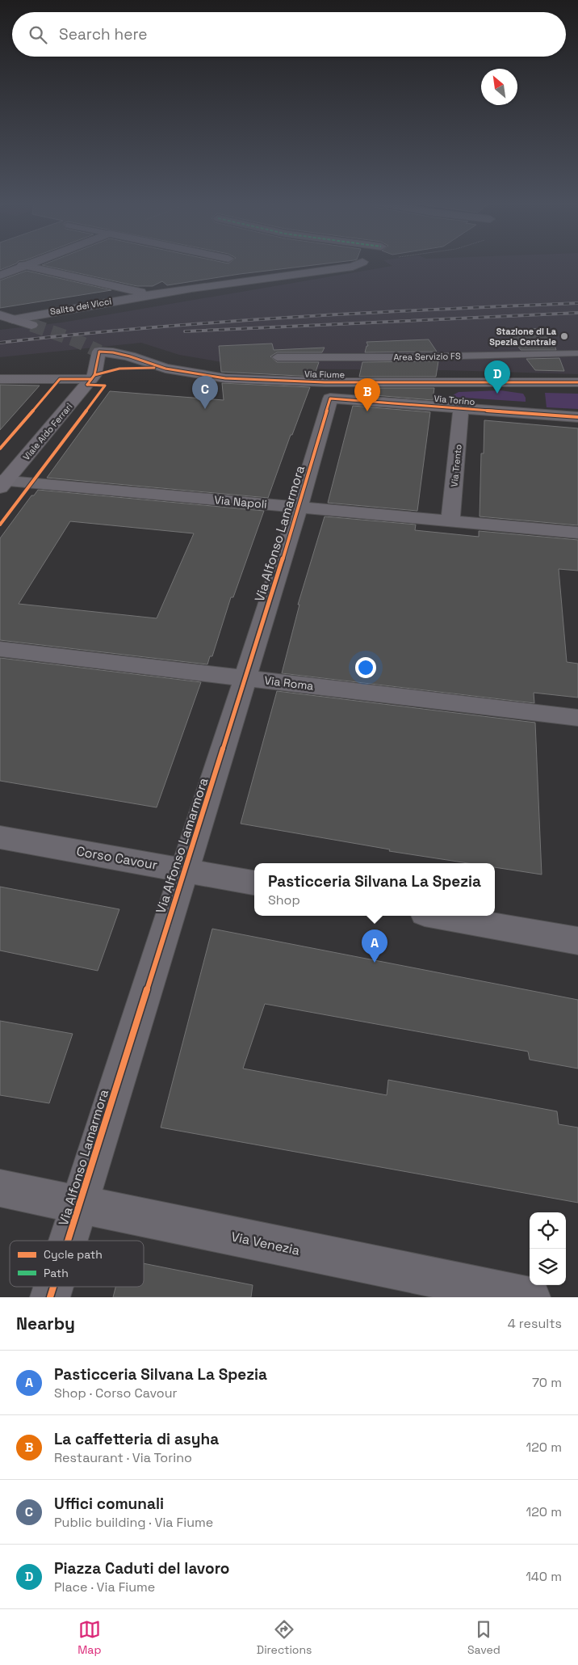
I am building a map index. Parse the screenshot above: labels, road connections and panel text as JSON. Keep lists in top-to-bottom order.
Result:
{
  "streets": {
    "street": [
      "Salita dei Vicci",
      "Via Fiume",
      "Via Torino",
      "Viale Aldo Ferrari",
      "Via Trento",
      "Via Napoli",
      "Via Alfonso Lamarmora",
      "Via Roma",
      "Corso Cavour",
      "Via Venezia"
    ],
    "lane": ["Area Servizio FS"]
  },
  "crossings": [
    ["Via Fiume", "Viale Aldo Ferrari"],
    ["Via Torino", "Via Trento"],
    ["Via Torino", "Via Alfonso Lamarmora"],
    ["Viale Aldo Ferrari", "Via Napoli"],
    ["Via Trento", "Via Napoli"],
    ["Via Napoli", "Via Alfonso Lamarmora"],
    ["Via Alfonso Lamarmora", "Via Roma"],
    ["Via Alfonso Lamarmora", "Corso Cavour"],
    ["Via Alfonso Lamarmora", "Via Venezia"]
  ],
  "places": ["Stazione di La Spezia Centrale"],
  "legend": ["Cycle path", "Path"],
  "north": "top left",
  "page": {
    "search": "Search here",
    "pins": [
      "D",
      "C",
      "B",
      "A"
    ],
    "popup": ["Pasticceria Silvana La Spezia", "Shop"],
    "heading": ["Nearby", "4 results"],
    "list": [
      {
        "mark": "A",
        "name": "Pasticceria Silvana La Spezia",
        "note": "Shop · Corso Cavour",
        "value": "70 m"
      },
      {
        "mark": "B",
        "name": "La caffetteria di asyha",
        "note": "Restaurant · Via Torino",
        "value": "120 m"
      },
      {
        "mark": "C",
        "name": "Uffici comunali",
        "note": "Public building · Via Fiume",
        "value": "120 m"
      },
      {
        "mark": "D",
        "name": "Piazza Caduti del lavoro",
        "note": "Place · Via Fiume",
        "value": "140 m"
      }
    ],
    "nav": ["Map", "Directions", "Saved"]
  }
}
